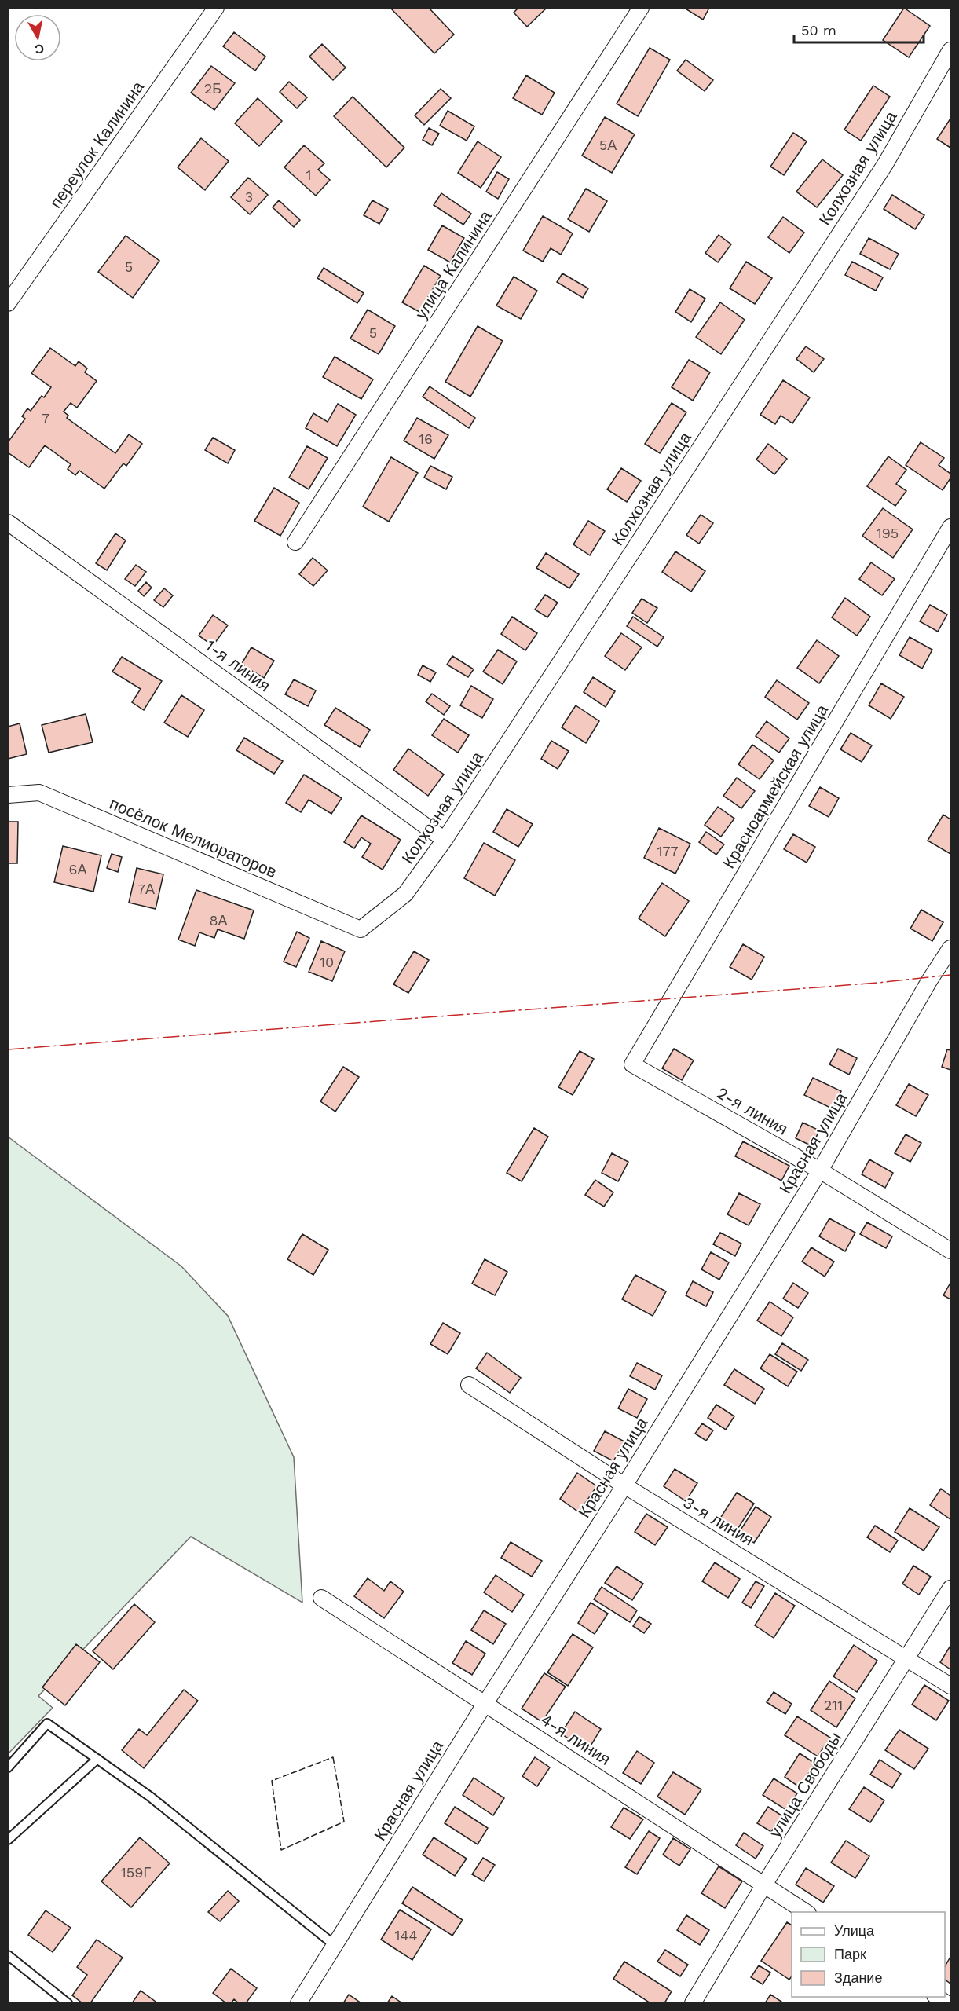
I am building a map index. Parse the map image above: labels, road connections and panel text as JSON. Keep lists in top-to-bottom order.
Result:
{
  "streets": {
    "street": [
      "переулок Калинина",
      "Колхозная улица",
      "улица Калинина",
      "1-я линия",
      "Красноармейская улица",
      "посёлок Мелиораторов",
      "2-я линия",
      "Красная улица",
      "3-я линия",
      "4-я линия",
      "улица Свободы"
    ]
  },
  "crossings": [
    ["Колхозная улица", "1-я линия"],
    ["Колхозная улица", "посёлок Мелиораторов"],
    ["Красноармейская улица", "2-я линия"],
    ["2-я линия", "Красная улица"],
    ["Красная улица", "3-я линия"],
    ["Красная улица", "4-я линия"],
    ["3-я линия", "улица Свободы"],
    ["4-я линия", "улица Свободы"]
  ],
  "house_numbers": [
    "2Б",
    "5А",
    "1",
    "3",
    "5",
    "5",
    "7",
    "16",
    "195",
    "177",
    "6А",
    "7А",
    "8А",
    "10",
    "211",
    "159Г",
    "144"
  ],
  "legend": ["Улица", "Парк", "Здание"],
  "scale_bar": "50 m",
  "north": "bottom"
}
